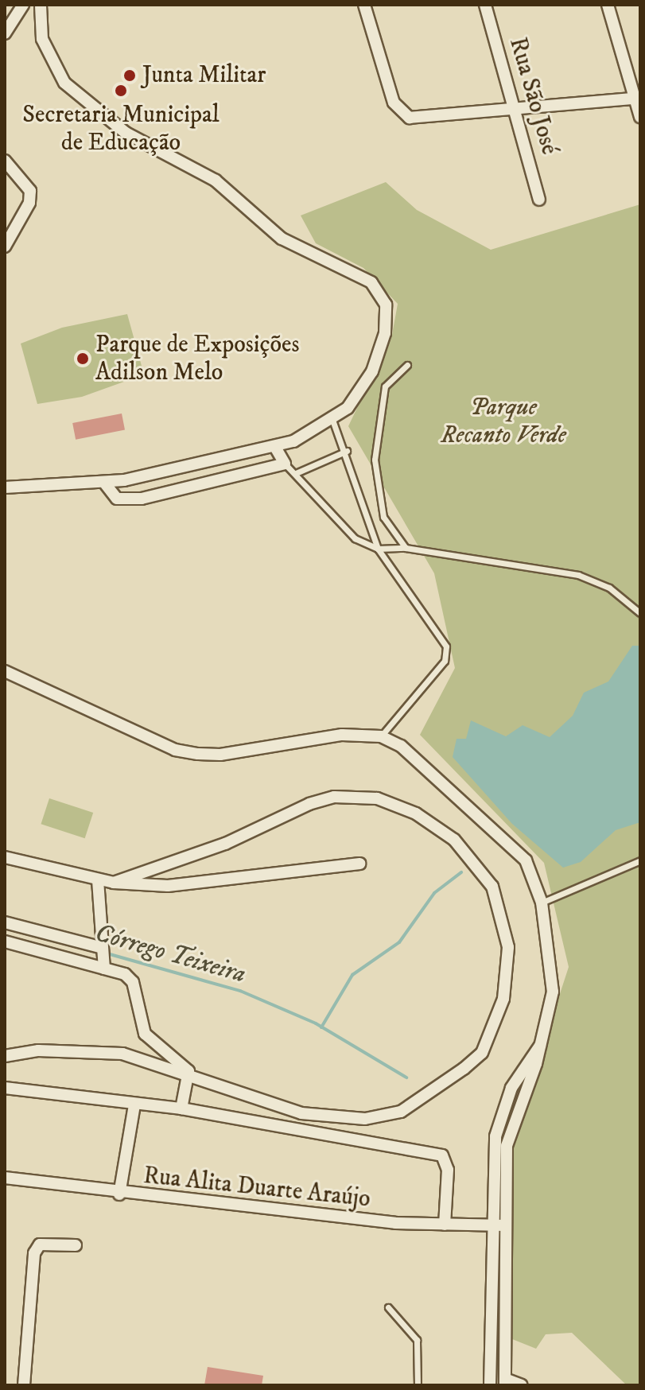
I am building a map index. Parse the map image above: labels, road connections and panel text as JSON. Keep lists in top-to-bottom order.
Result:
{
  "streets": {
    "street": ["Rua São José", "Rua Alita Duarte Araújo"]
  },
  "water": ["Córrego Teixeira"],
  "parks": ["Parque Recanto Verde"],
  "places": ["Junta Militar", "Secretaria Municipal de Educação", "Parque de Exposições Adilson Melo"]
}
